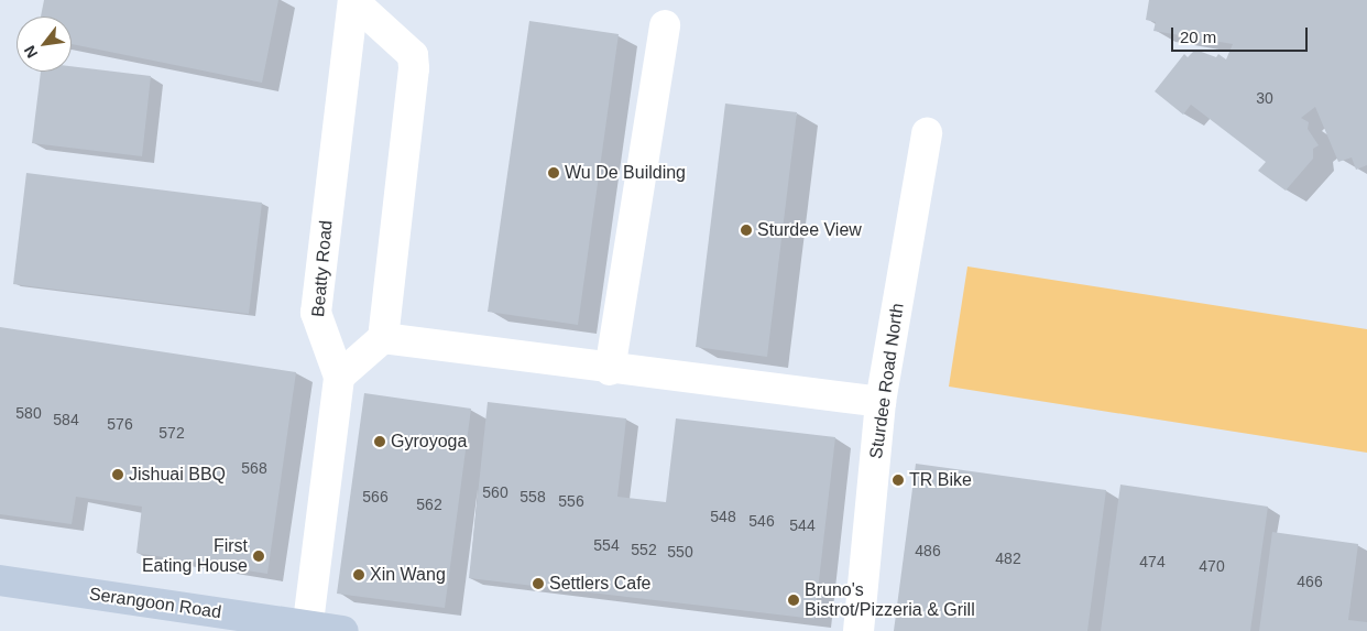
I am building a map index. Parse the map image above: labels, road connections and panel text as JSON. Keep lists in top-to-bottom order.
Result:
{
  "streets": {
    "main road": ["Serangoon Road"],
    "street": ["Beatty Road", "Sturdee Road North"]
  },
  "crossings": [
    ["Beatty Road", "Serangoon Road"]
  ],
  "places": [
    "Wu De Building",
    "Sturdee View",
    "Gyroyoga",
    "Jishuai BBQ",
    "TR Bike",
    "First Eating House",
    "Xin Wang",
    "Settlers Cafe",
    "Bruno's Bistrot/Pizzeria & Grill"
  ],
  "house_numbers": [
    "30",
    "580",
    "584",
    "576",
    "572",
    "568",
    "560",
    "566",
    "558",
    "556",
    "562",
    "548",
    "546",
    "544",
    "554",
    "552",
    "486",
    "550",
    "482",
    "474",
    "470",
    "466"
  ],
  "scale_bar": "20 m",
  "north": "bottom left"
}
